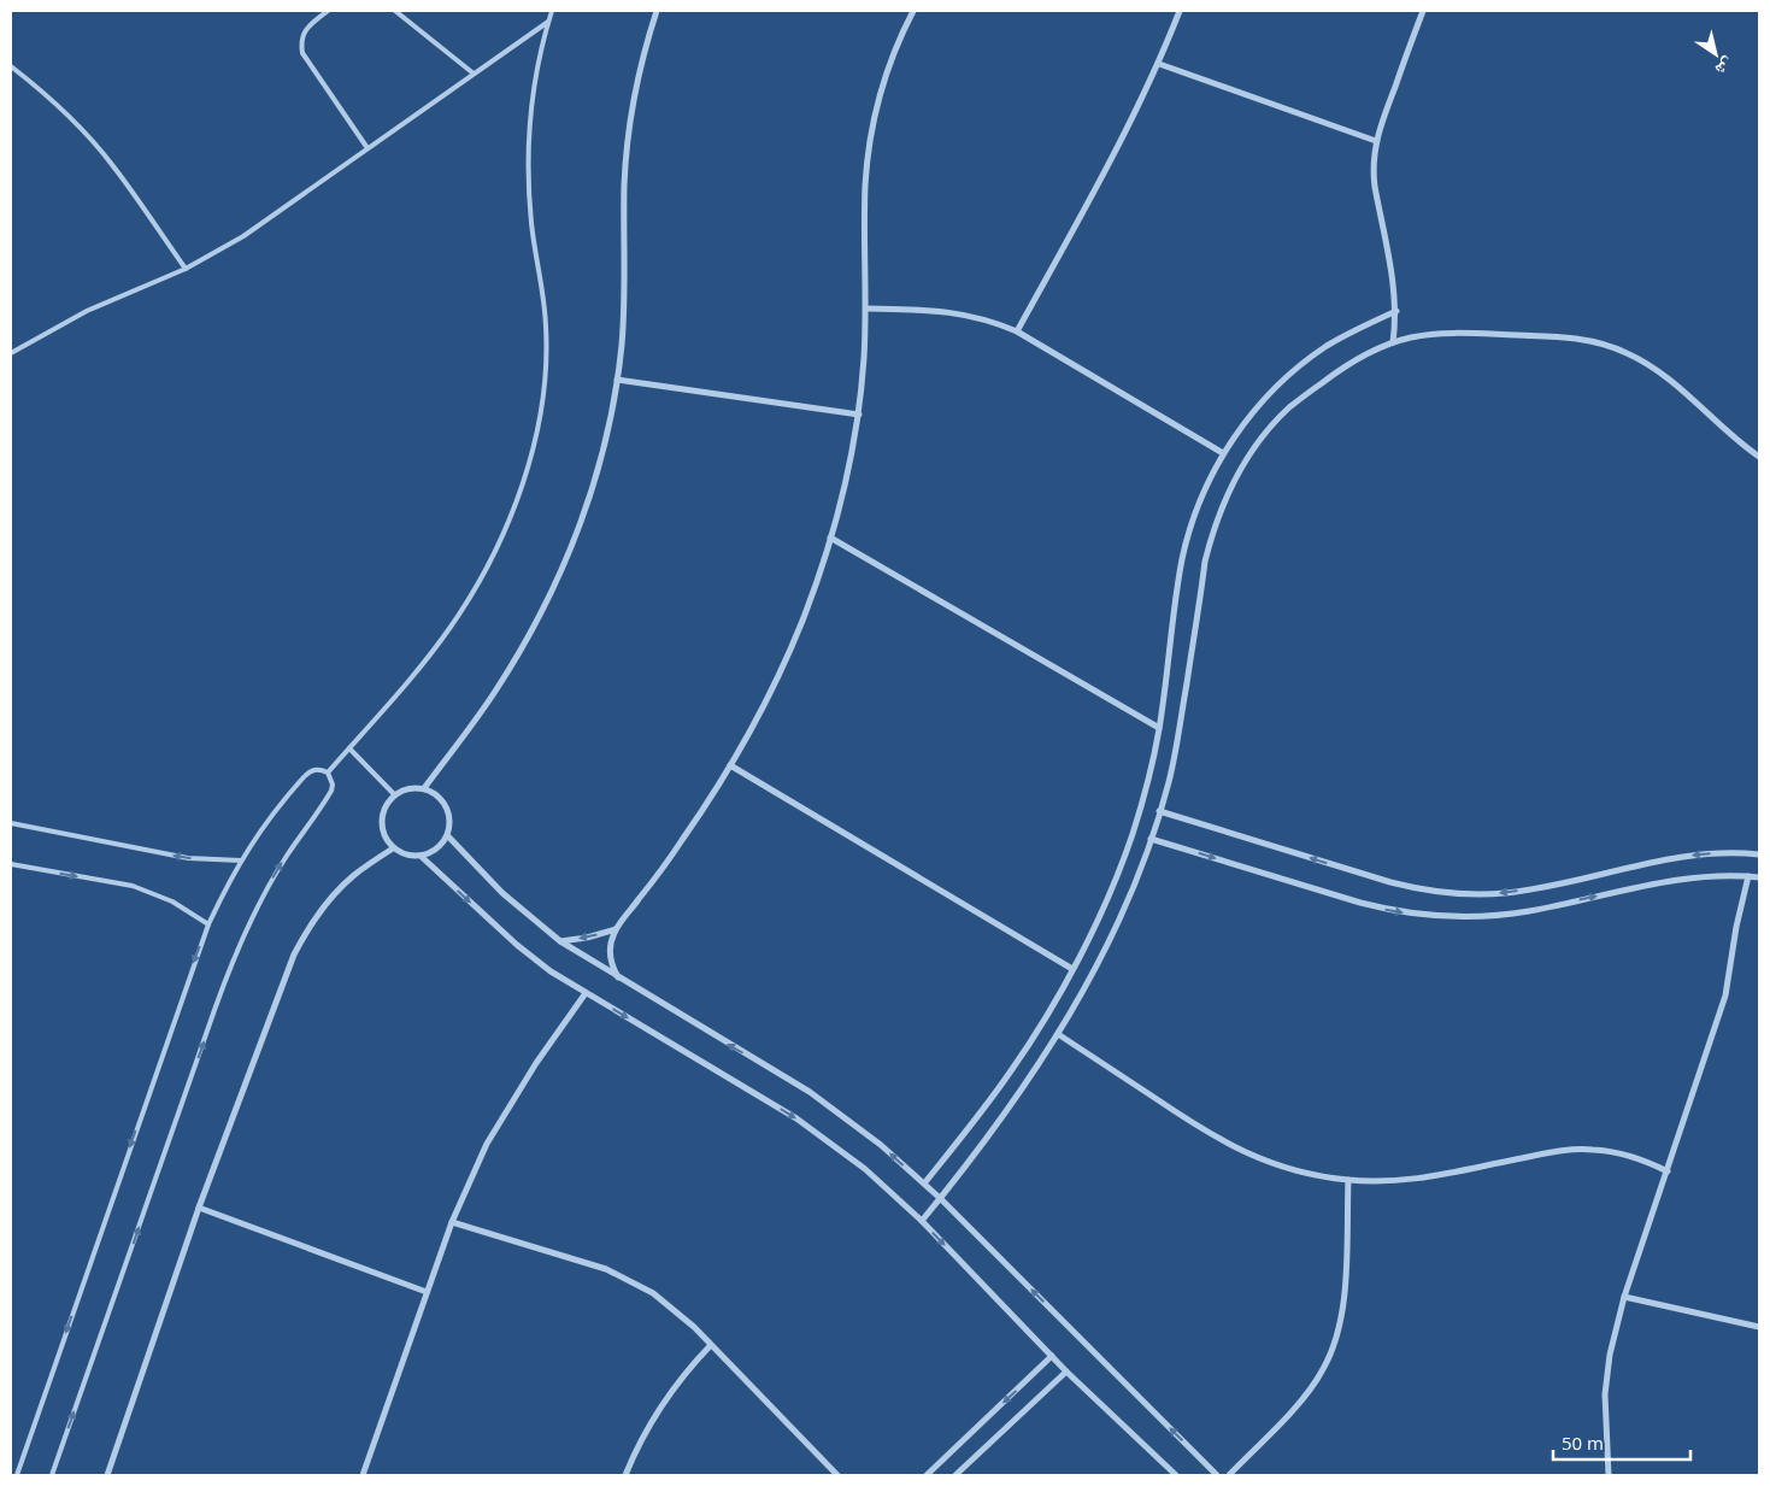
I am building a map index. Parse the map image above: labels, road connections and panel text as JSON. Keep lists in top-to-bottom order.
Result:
{
  "scale_bar": "50 m",
  "north": "bottom right"
}
